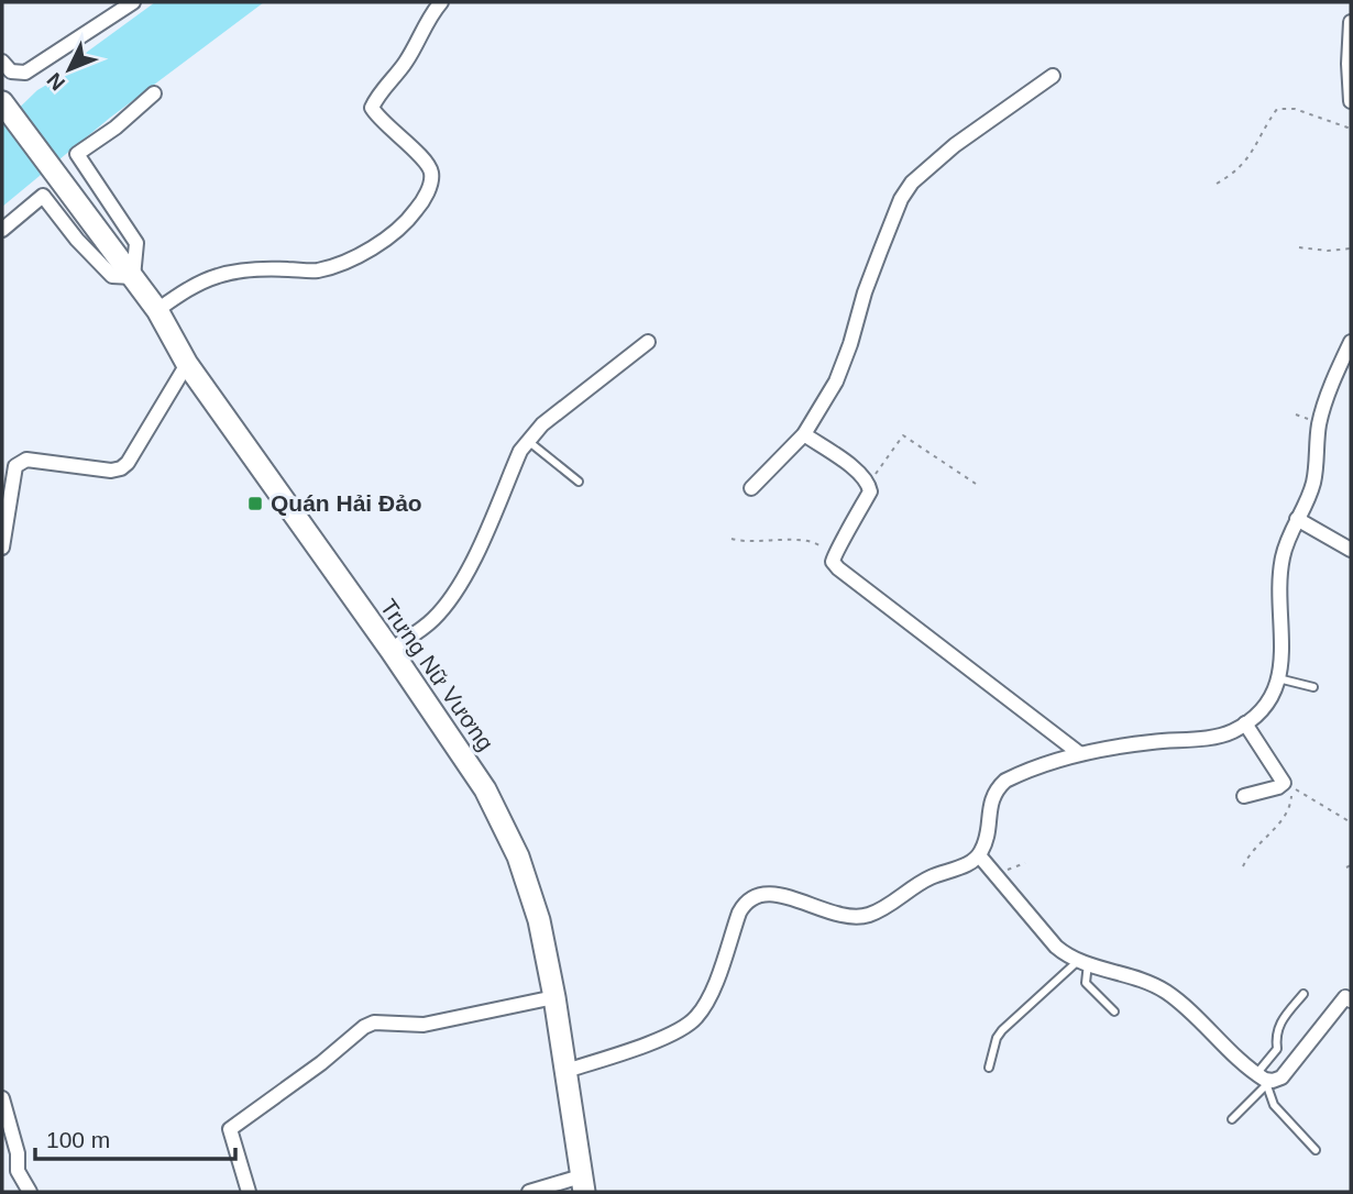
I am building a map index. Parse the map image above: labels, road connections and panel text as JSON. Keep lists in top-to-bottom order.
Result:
{
  "streets": {
    "main road": ["Trưng Nữ Vương"]
  },
  "places": {
    "transit": ["Quán Hải Đảo"]
  },
  "scale_bar": "100 m",
  "north": "bottom left"
}
